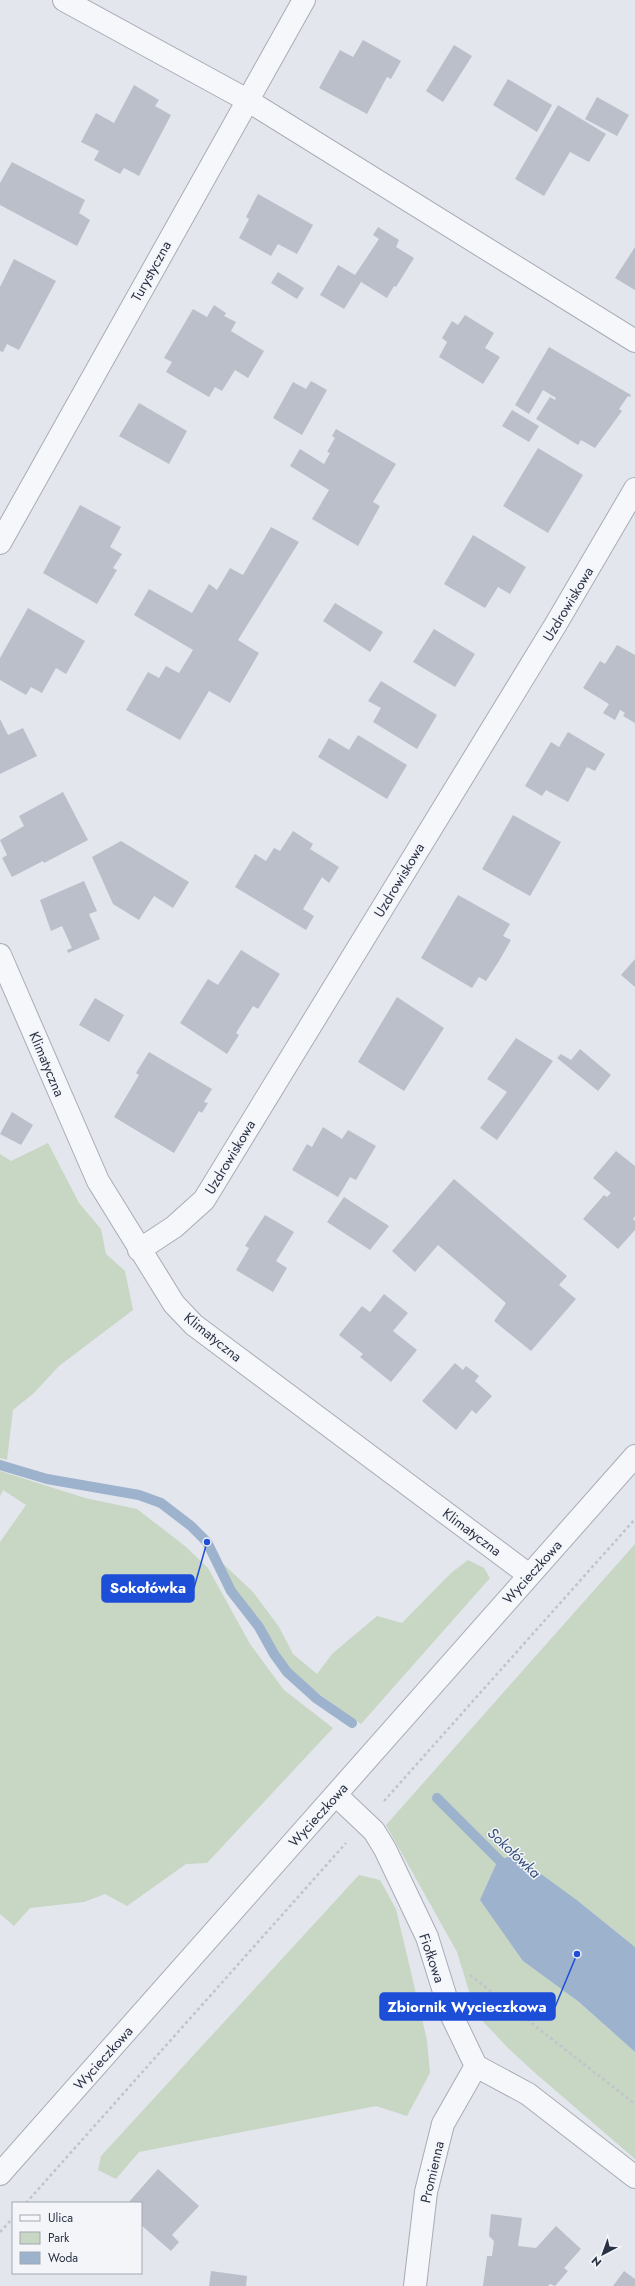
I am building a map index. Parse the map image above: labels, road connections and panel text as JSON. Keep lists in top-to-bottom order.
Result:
{
  "streets": {
    "street": [
      "Turystyczna",
      "Uzdrowiskowa",
      "Klimatyczna",
      "Wycieczkowa",
      "Fiołkowa",
      "Promienna"
    ]
  },
  "crossings": [
    ["Uzdrowiskowa", "Klimatyczna"],
    ["Klimatyczna", "Wycieczkowa"],
    ["Wycieczkowa", "Fiołkowa"],
    ["Fiołkowa", "Promienna"]
  ],
  "water": ["Sokołówka"],
  "places": ["Sokołówka", "Zbiornik Wycieczkowa"],
  "legend": ["Ulica", "Park", "Woda"],
  "north": "bottom left"
}
